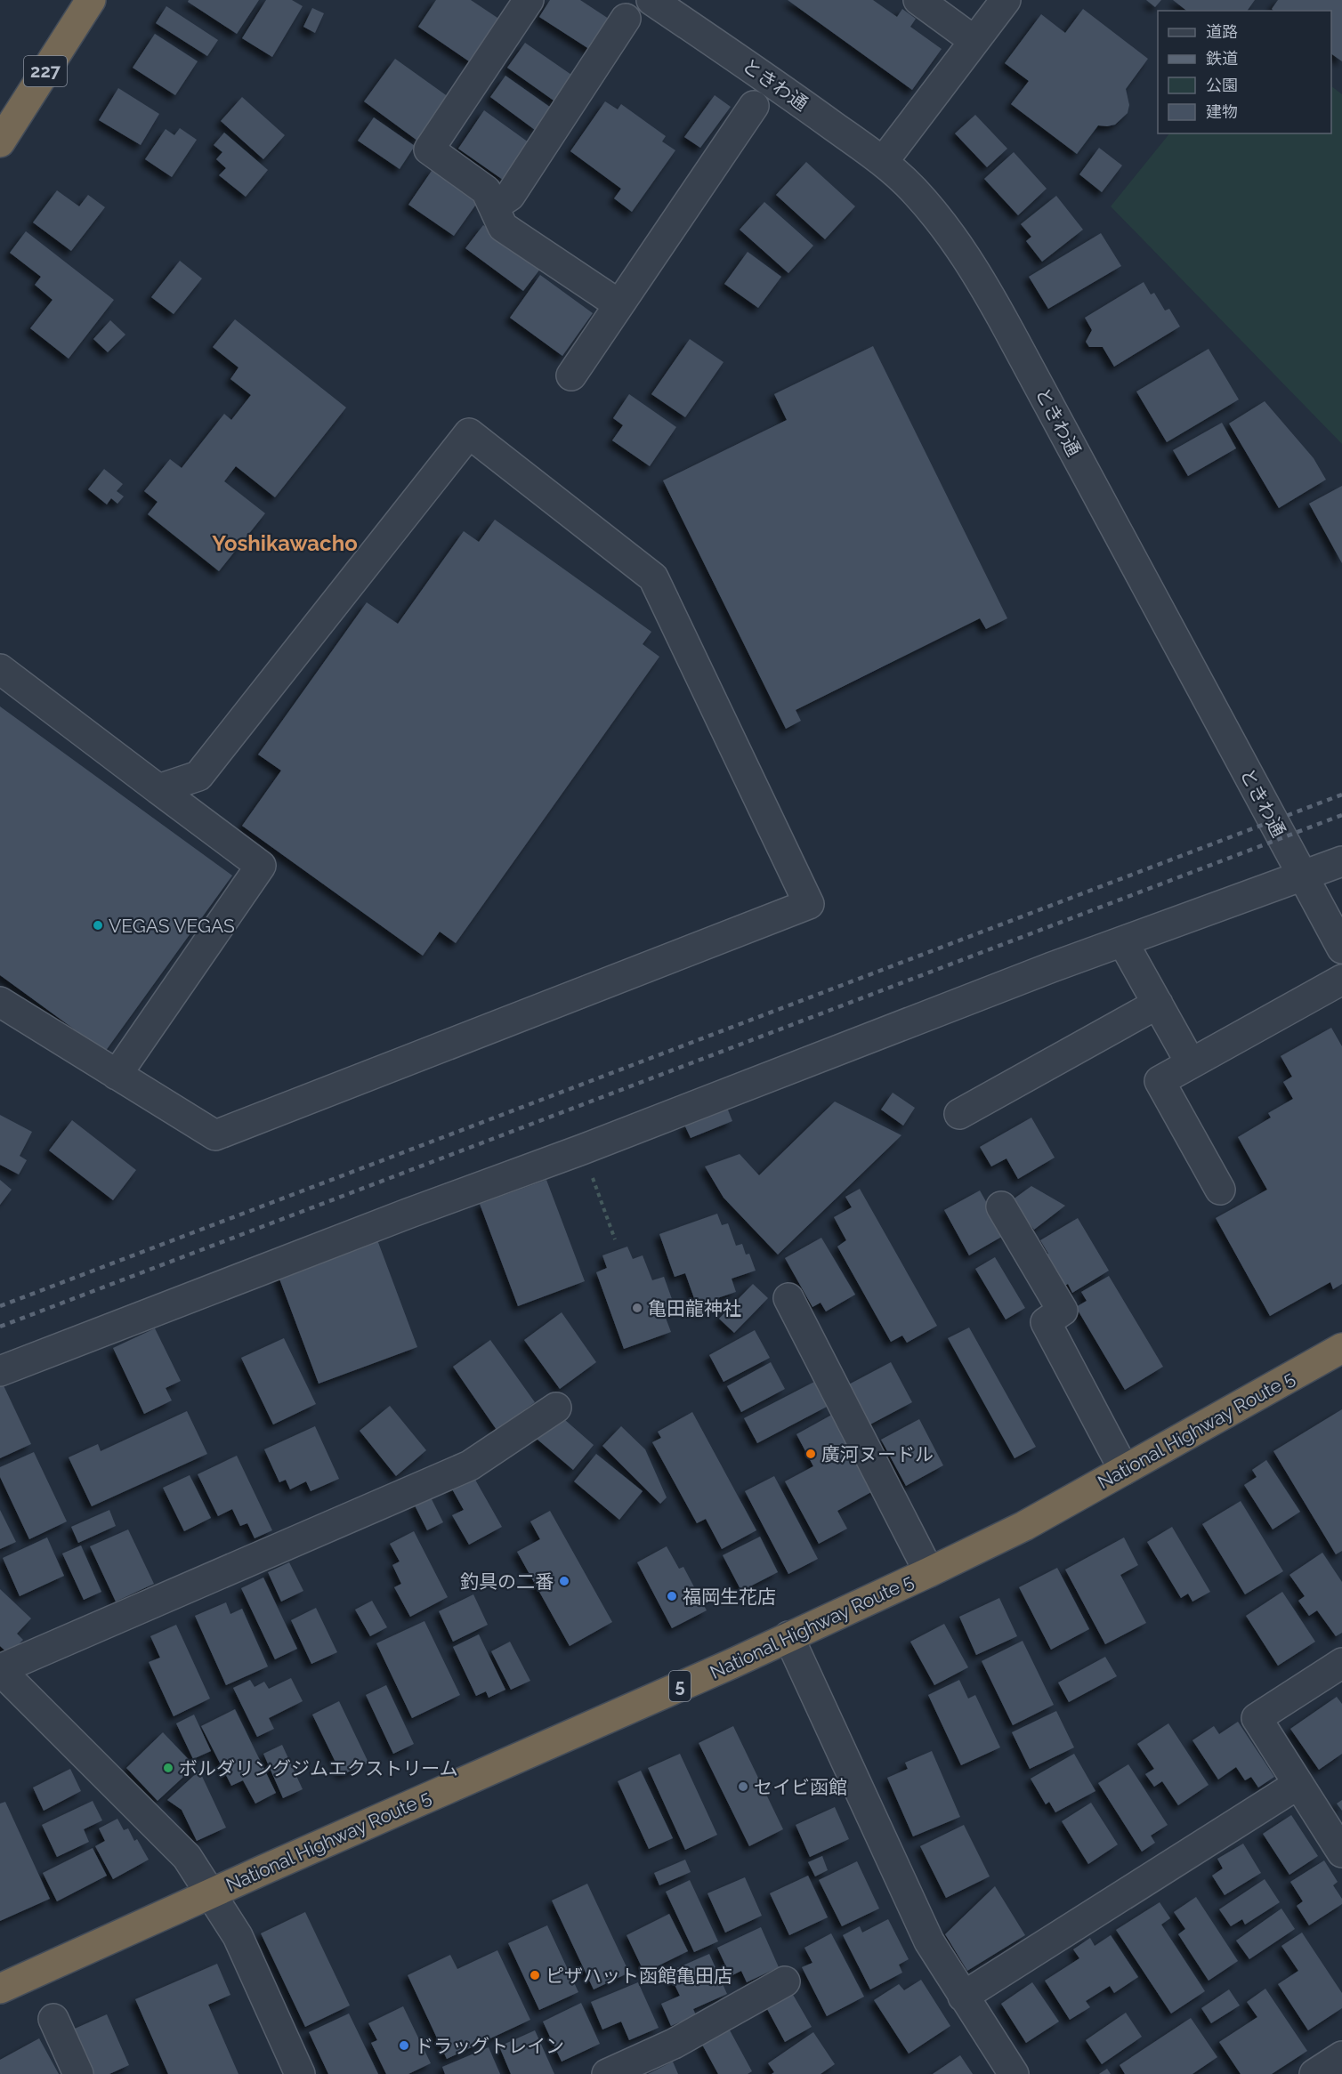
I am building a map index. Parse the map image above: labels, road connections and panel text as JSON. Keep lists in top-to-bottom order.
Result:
{
  "streets": {
    "highway": ["227", "National Highway Route 5", "5"],
    "street": ["ときわ通"]
  },
  "districts": ["Yoshikawacho"],
  "places": [
    "VEGAS VEGAS",
    "亀田龍神社",
    "廣河ヌードル",
    "釣具の二番",
    "福岡生花店",
    "ボルダリングジムエクストリーム",
    "セイビ函館",
    "ピザハット函館亀田店",
    "ドラッグトレイン"
  ],
  "legend": [
    "道路",
    "鉄道",
    "公園",
    "建物"
  ]
}
